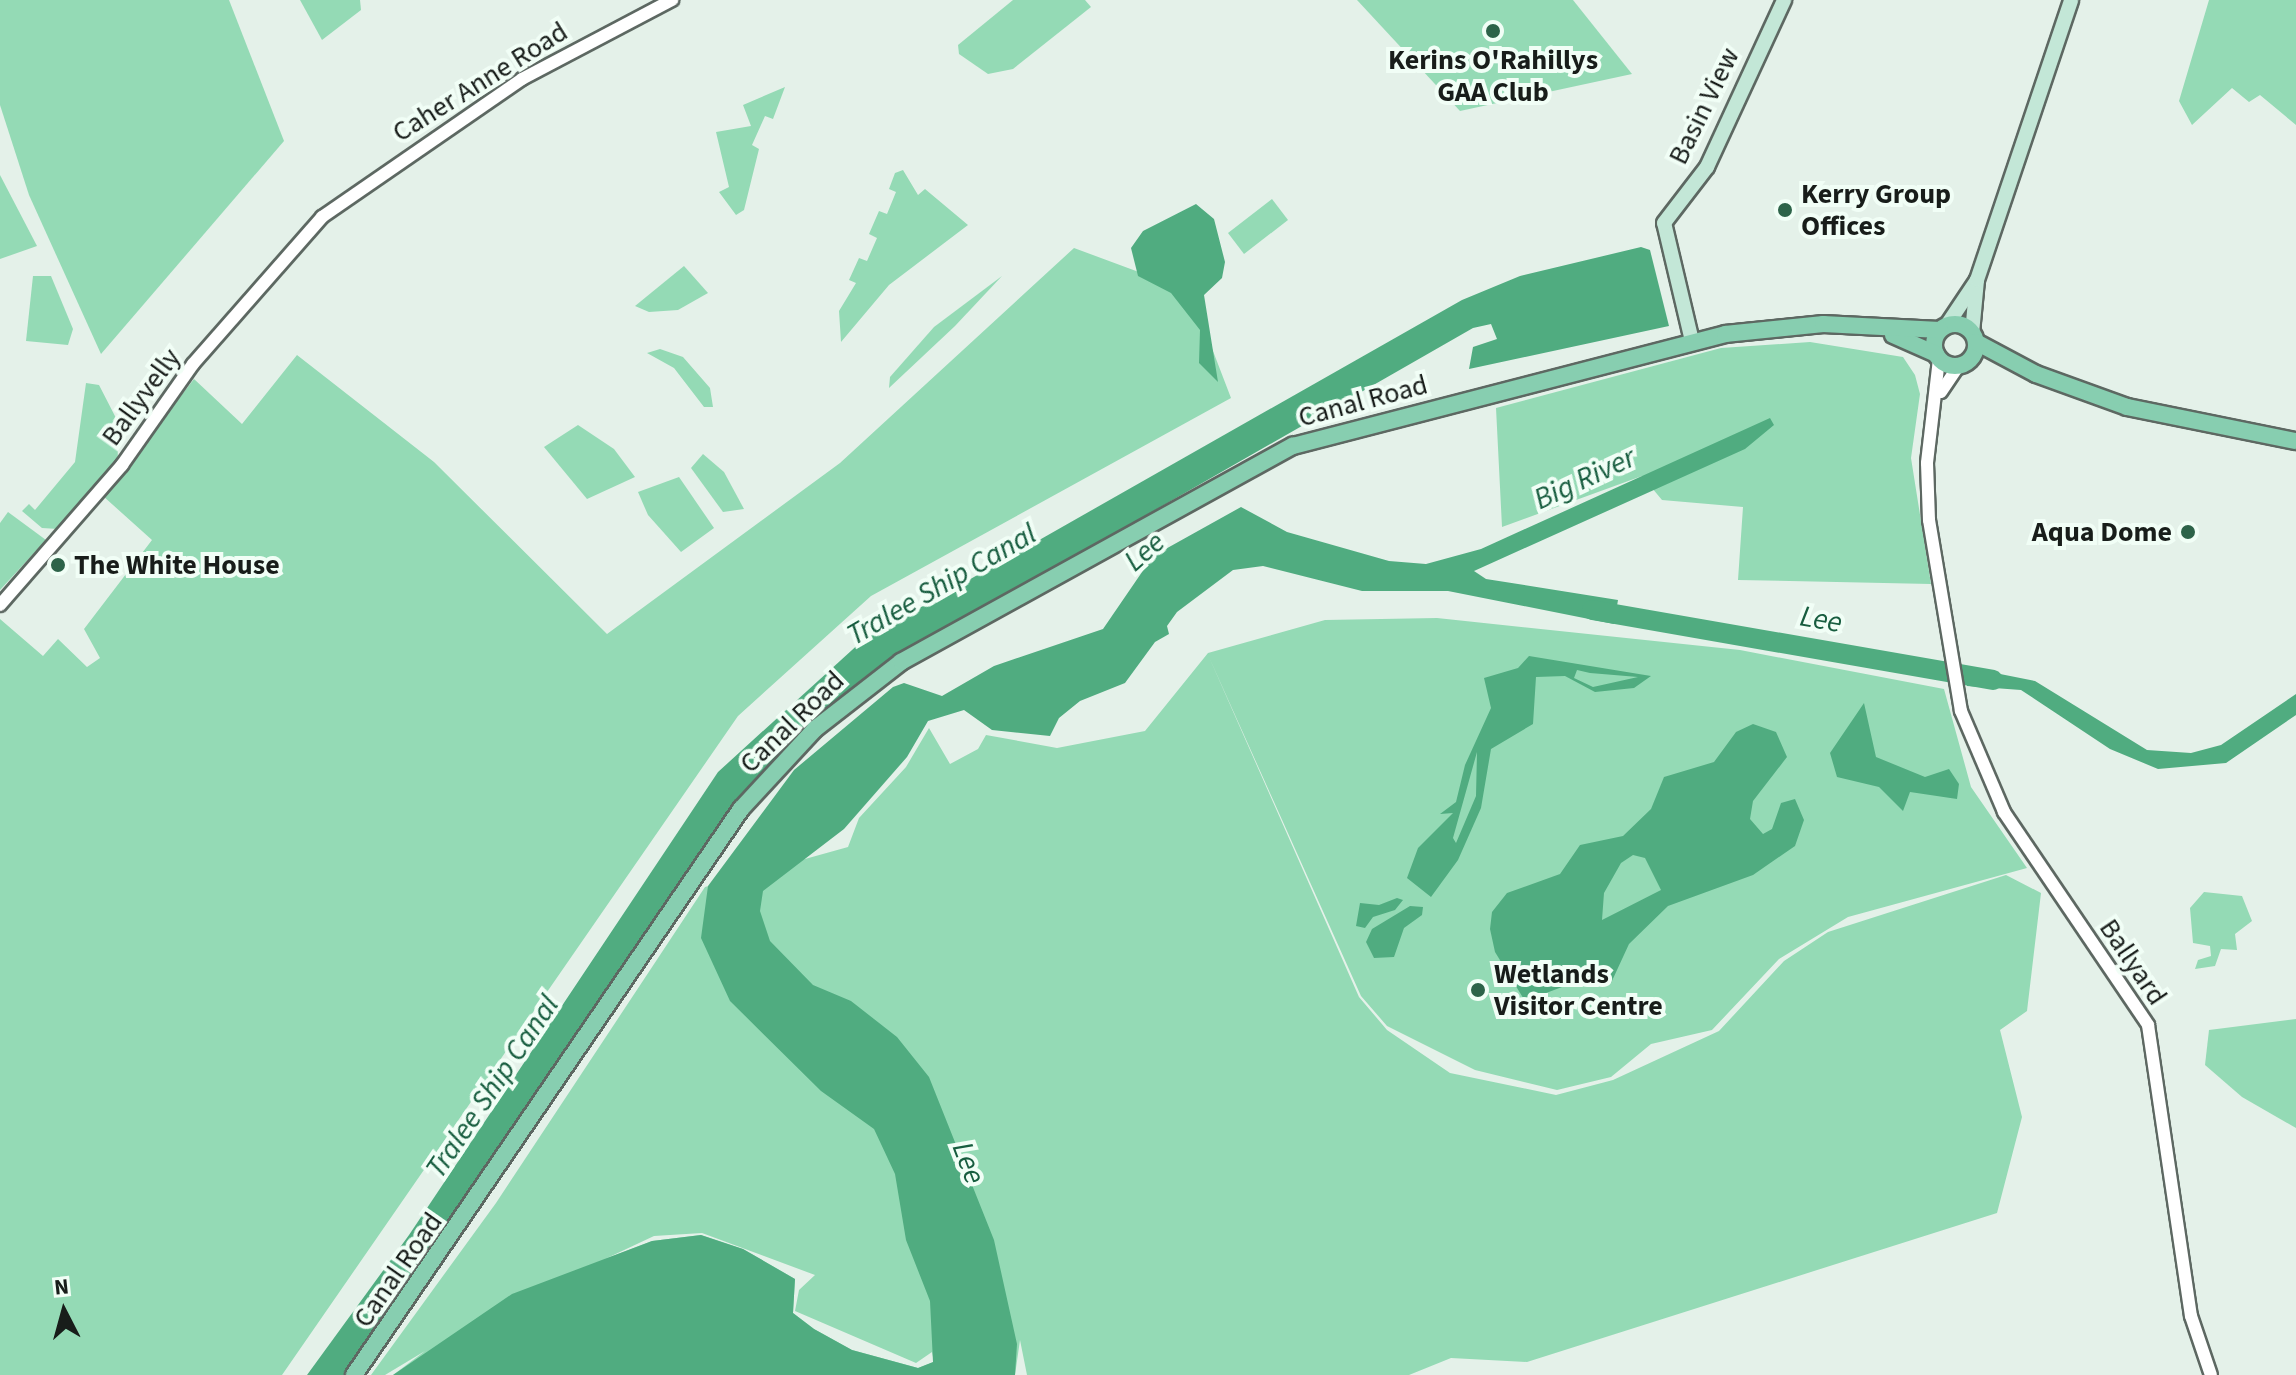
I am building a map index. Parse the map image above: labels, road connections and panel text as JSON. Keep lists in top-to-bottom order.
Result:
{
  "streets": {
    "main road": ["Basin View", "Canal Road"],
    "street": ["Caher Anne Road", "Ballyvelly", "Ballyard"]
  },
  "crossings": [
    ["Caher Anne Road", "Ballyvelly"],
    ["Basin View", "Canal Road"]
  ],
  "water": ["Big River", "Lee", "Tralee Ship Canal"],
  "places": [
    "Kerins O'Rahillys GAA Club",
    "Kerry Group Offices",
    "Aqua Dome",
    "The White House",
    "Wetlands Visitor Centre"
  ],
  "north": "top"
}
